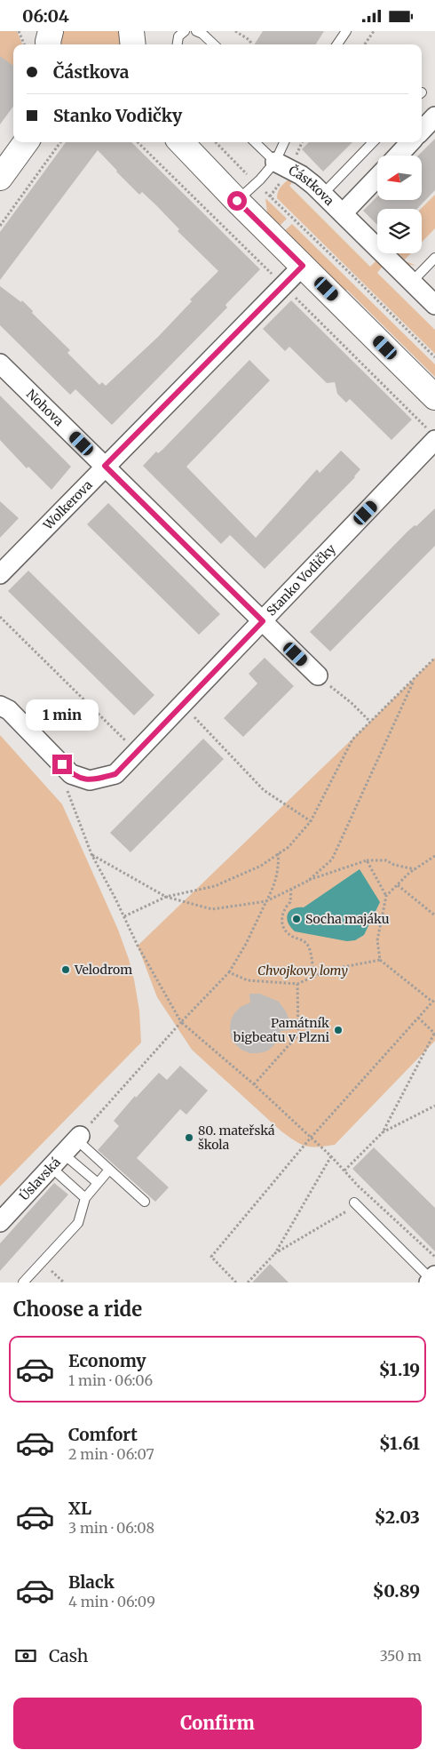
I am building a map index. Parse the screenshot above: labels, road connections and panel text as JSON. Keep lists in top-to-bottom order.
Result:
{
  "streets": {
    "street": [
      "Částkova",
      "Nohova",
      "Wolkerova",
      "Stanko Vodičky",
      "Úslavská"
    ]
  },
  "crossings": [
    ["Nohova", "Wolkerova"],
    ["Nohova", "Stanko Vodičky"]
  ],
  "parks": ["Chvojkovy lomy"],
  "places": [
    "Socha majáku",
    "Velodrom",
    "Památník bigbeatu v Plzni",
    "80. mateřská škola"
  ],
  "north": "left",
  "page": {
    "status": "06:04",
    "banner": ["Částkova", "Stanko Vodičky"],
    "bubble": "1 min",
    "heading": "Choose a ride",
    "list": [
      {
        "name": "Economy",
        "note": "1 min · 06:06",
        "value": "$1.19"
      },
      {
        "name": "Comfort",
        "note": "2 min · 06:07",
        "value": "$1.61"
      },
      {
        "name": "XL",
        "note": "3 min · 06:08",
        "value": "$2.03"
      },
      {
        "name": "Black",
        "note": "4 min · 06:09",
        "value": "$0.89"
      }
    ],
    "pay": ["Cash", "350 m"],
    "buttons": "Confirm"
  }
}
